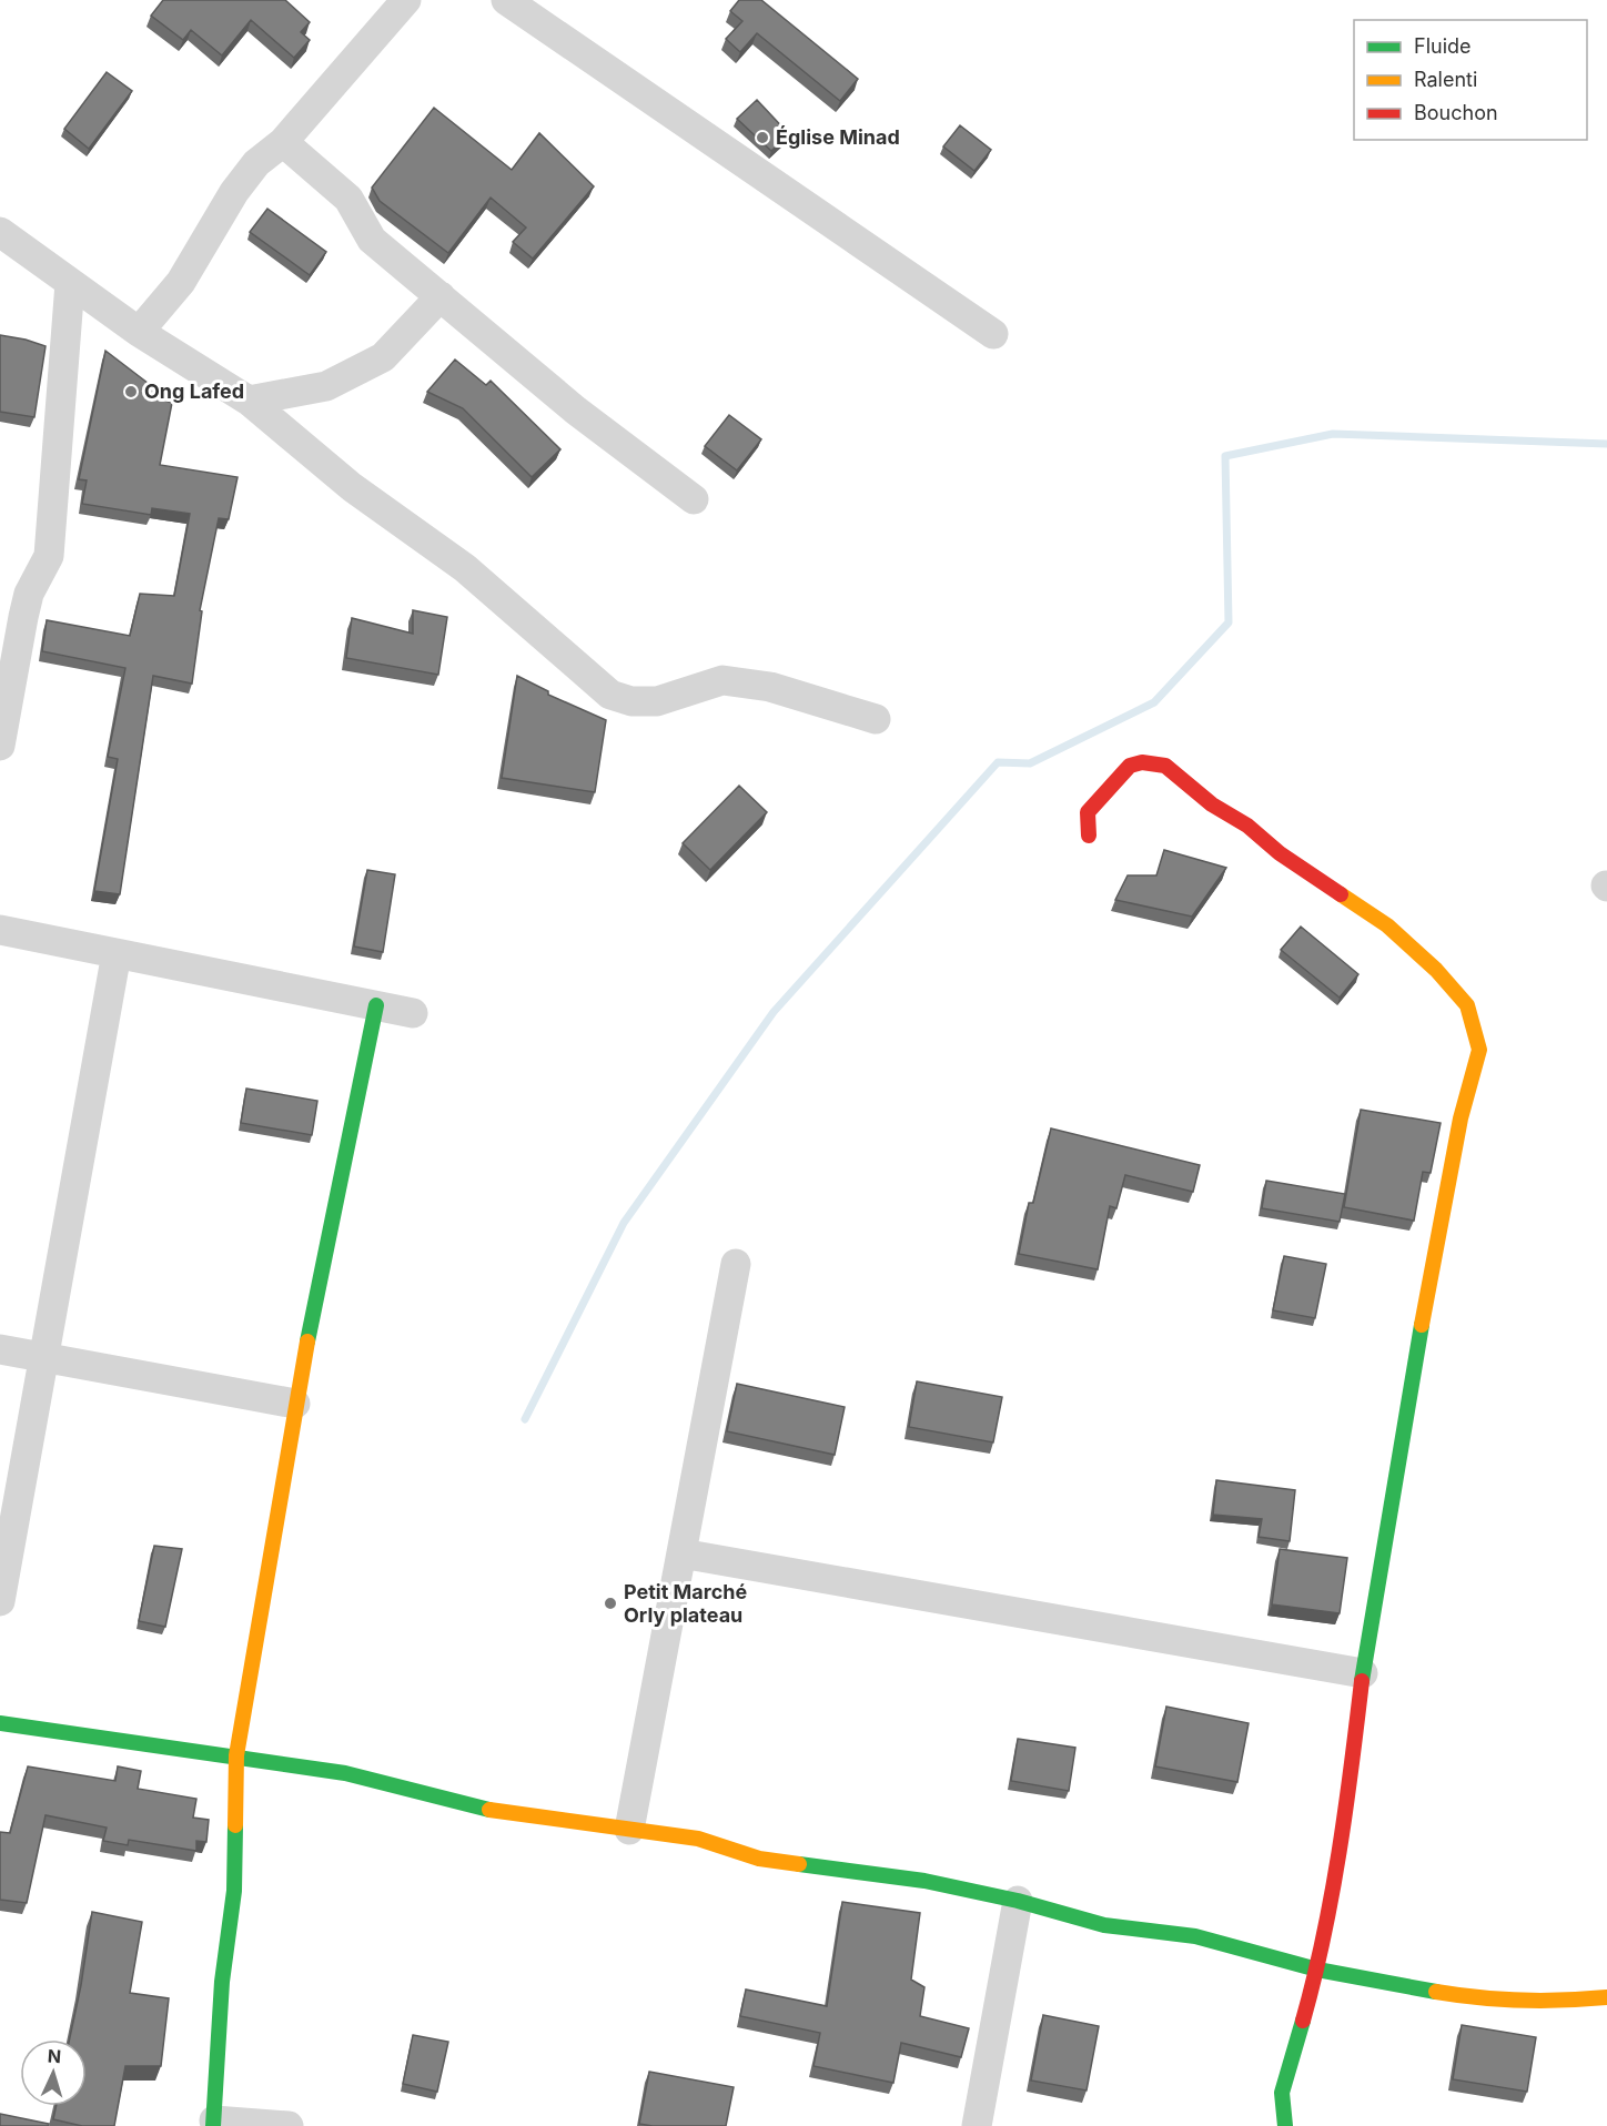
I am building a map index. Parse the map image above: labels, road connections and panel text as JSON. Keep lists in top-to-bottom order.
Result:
{
  "places": ["Église Minad", "Ong Lafed", "Petit Marché Orly plateau"],
  "legend": ["Fluide", "Ralenti", "Bouchon"],
  "north": "top"
}
